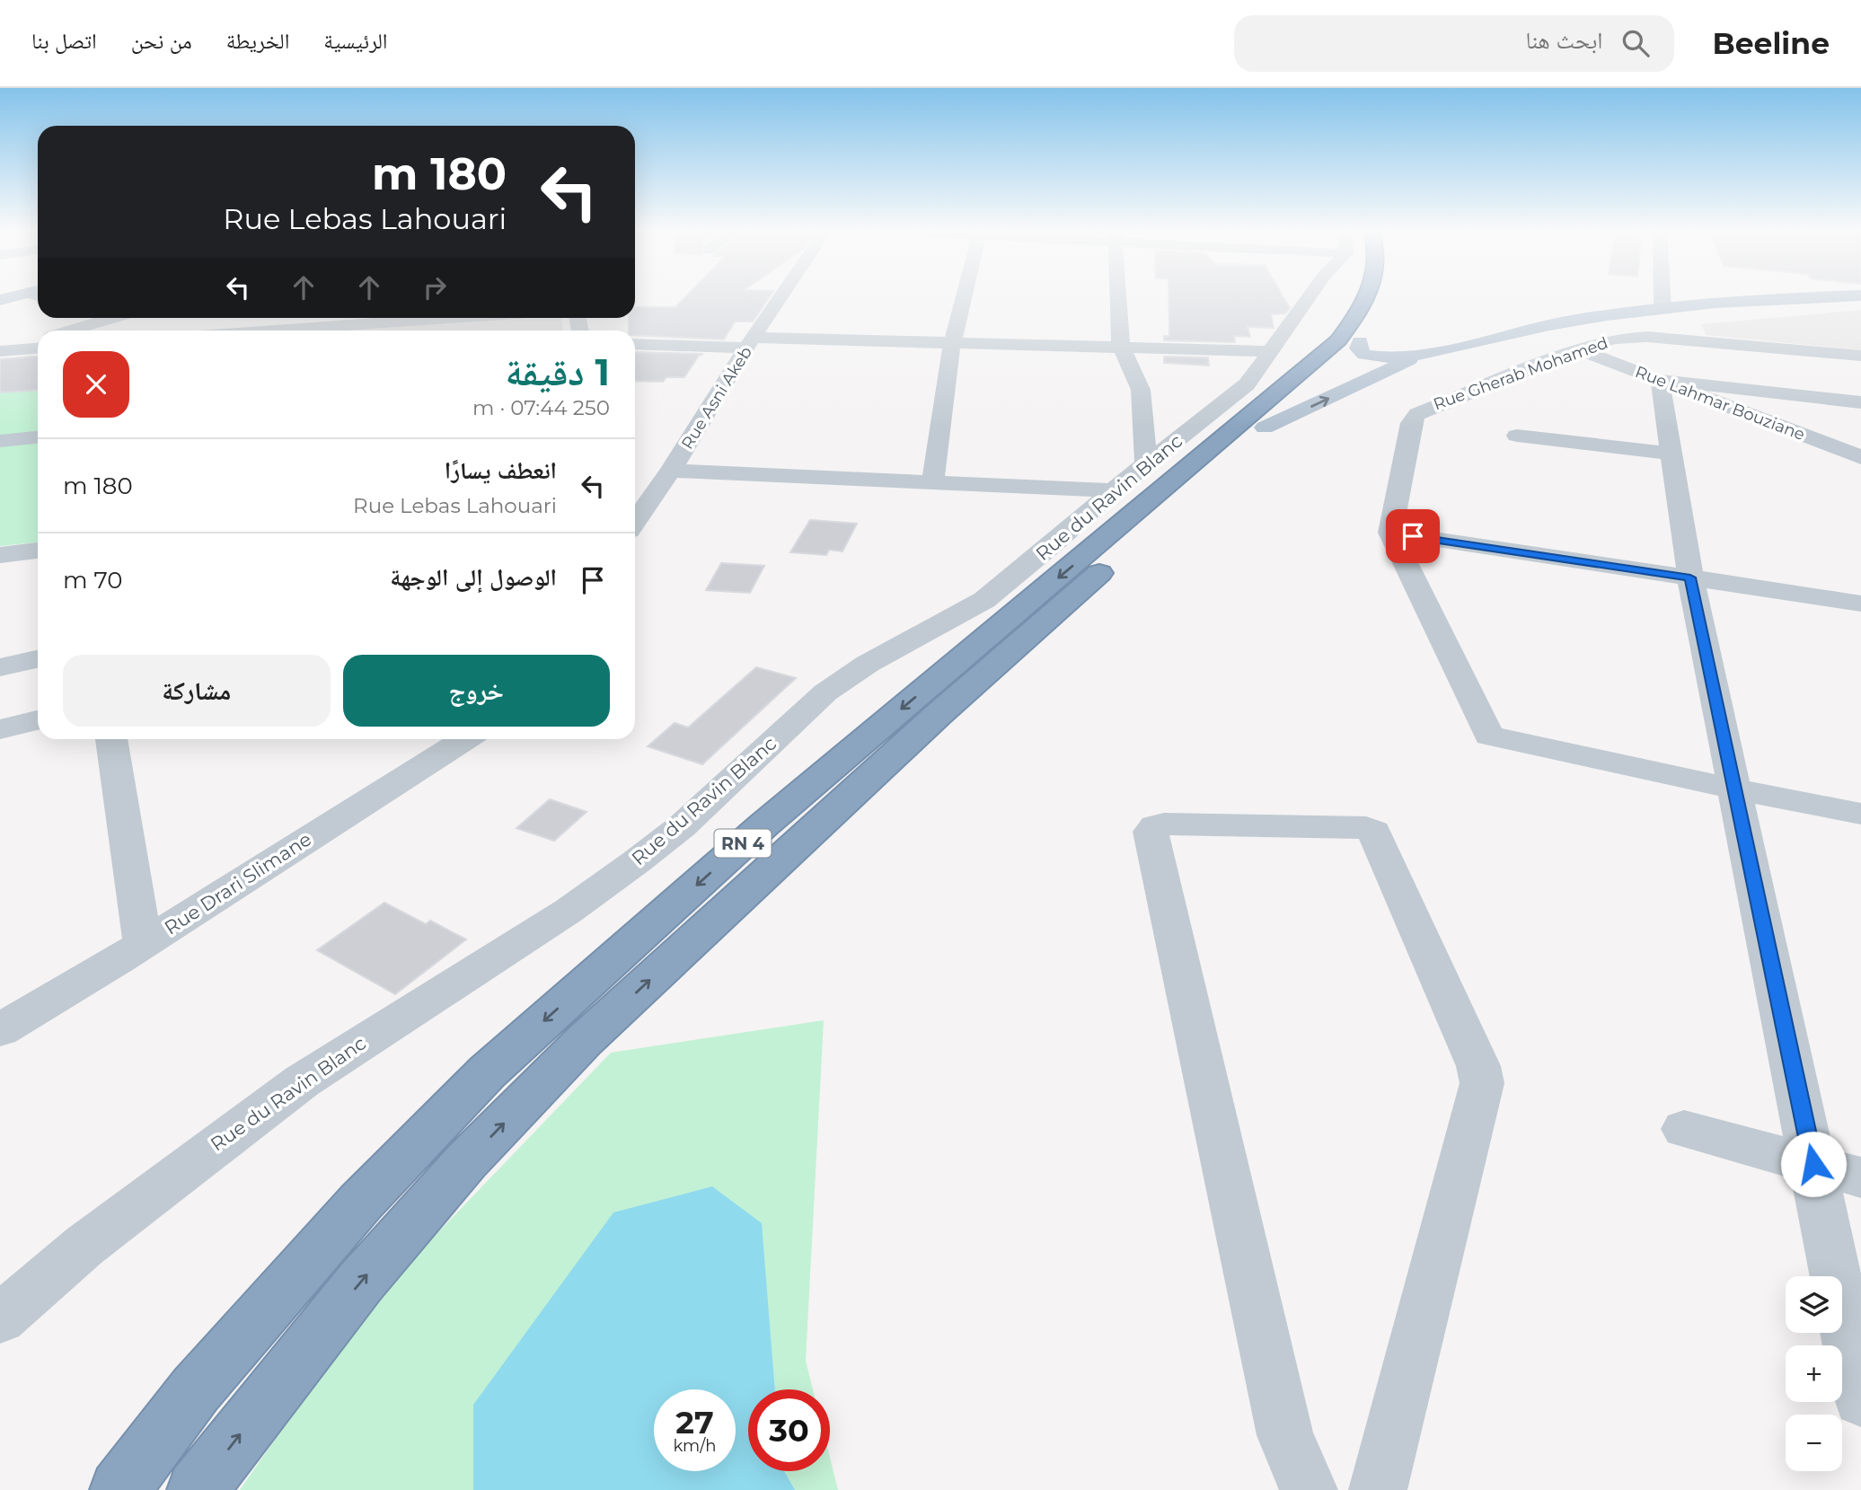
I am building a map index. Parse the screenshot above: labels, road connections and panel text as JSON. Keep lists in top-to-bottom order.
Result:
{
  "streets": {
    "highway": ["RN 4"],
    "street": [
      "Rue Gherab Mohamed",
      "Rue Asni Akeb",
      "Rue Lahmar Bouziane",
      "Rue du Ravin Blanc",
      "Rue Drari Slimane"
    ]
  },
  "crossings": [
    ["Rue Gherab Mohamed", "Rue Lahmar Bouziane"]
  ],
  "page": {
    "header": "Beeline",
    "search": "ابحث هنا",
    "nav": [
      "الرئيسية",
      "الخريطة",
      "من نحن",
      "اتصل بنا"
    ],
    "turn": ["180 m", "Rue Lebas Lahouari"],
    "heading": ["1 دقيقة", "250 m · 07:44"],
    "list": [
      {
        "name": "انعطف يسارًا",
        "note": "Rue Lebas Lahouari",
        "value": "180 m"
      },
      {
        "name": "الوصول إلى الوجهة",
        "value": "70 m"
      }
    ],
    "buttons": ["خروج", "مشاركة"],
    "map_buttons": ["+", "−"],
    "speed": "27 km/h",
    "limit": "30"
  }
}
